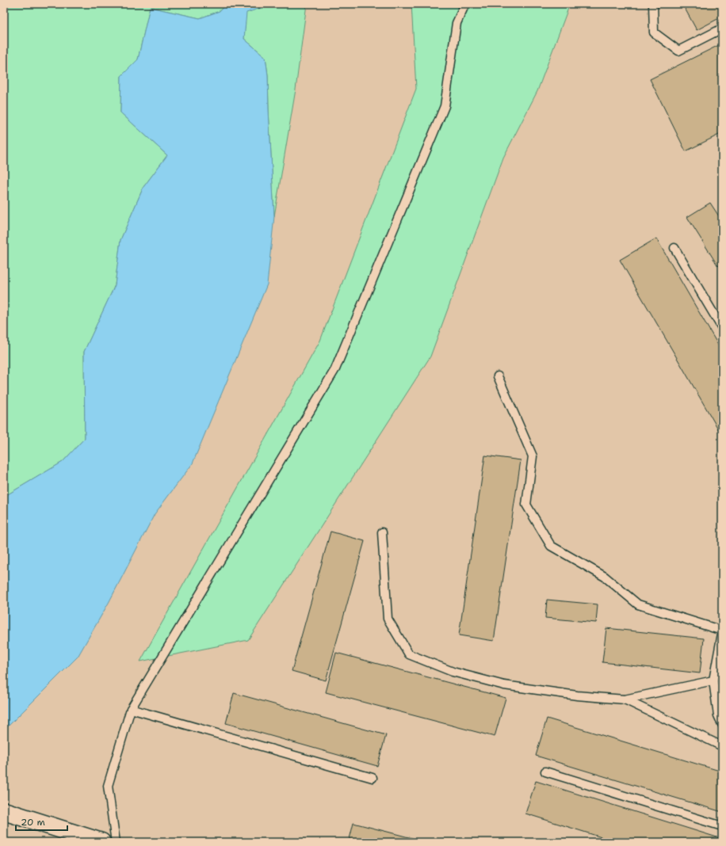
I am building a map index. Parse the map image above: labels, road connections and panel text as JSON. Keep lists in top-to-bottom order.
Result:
{
  "scale_bar": "20 m"
}
